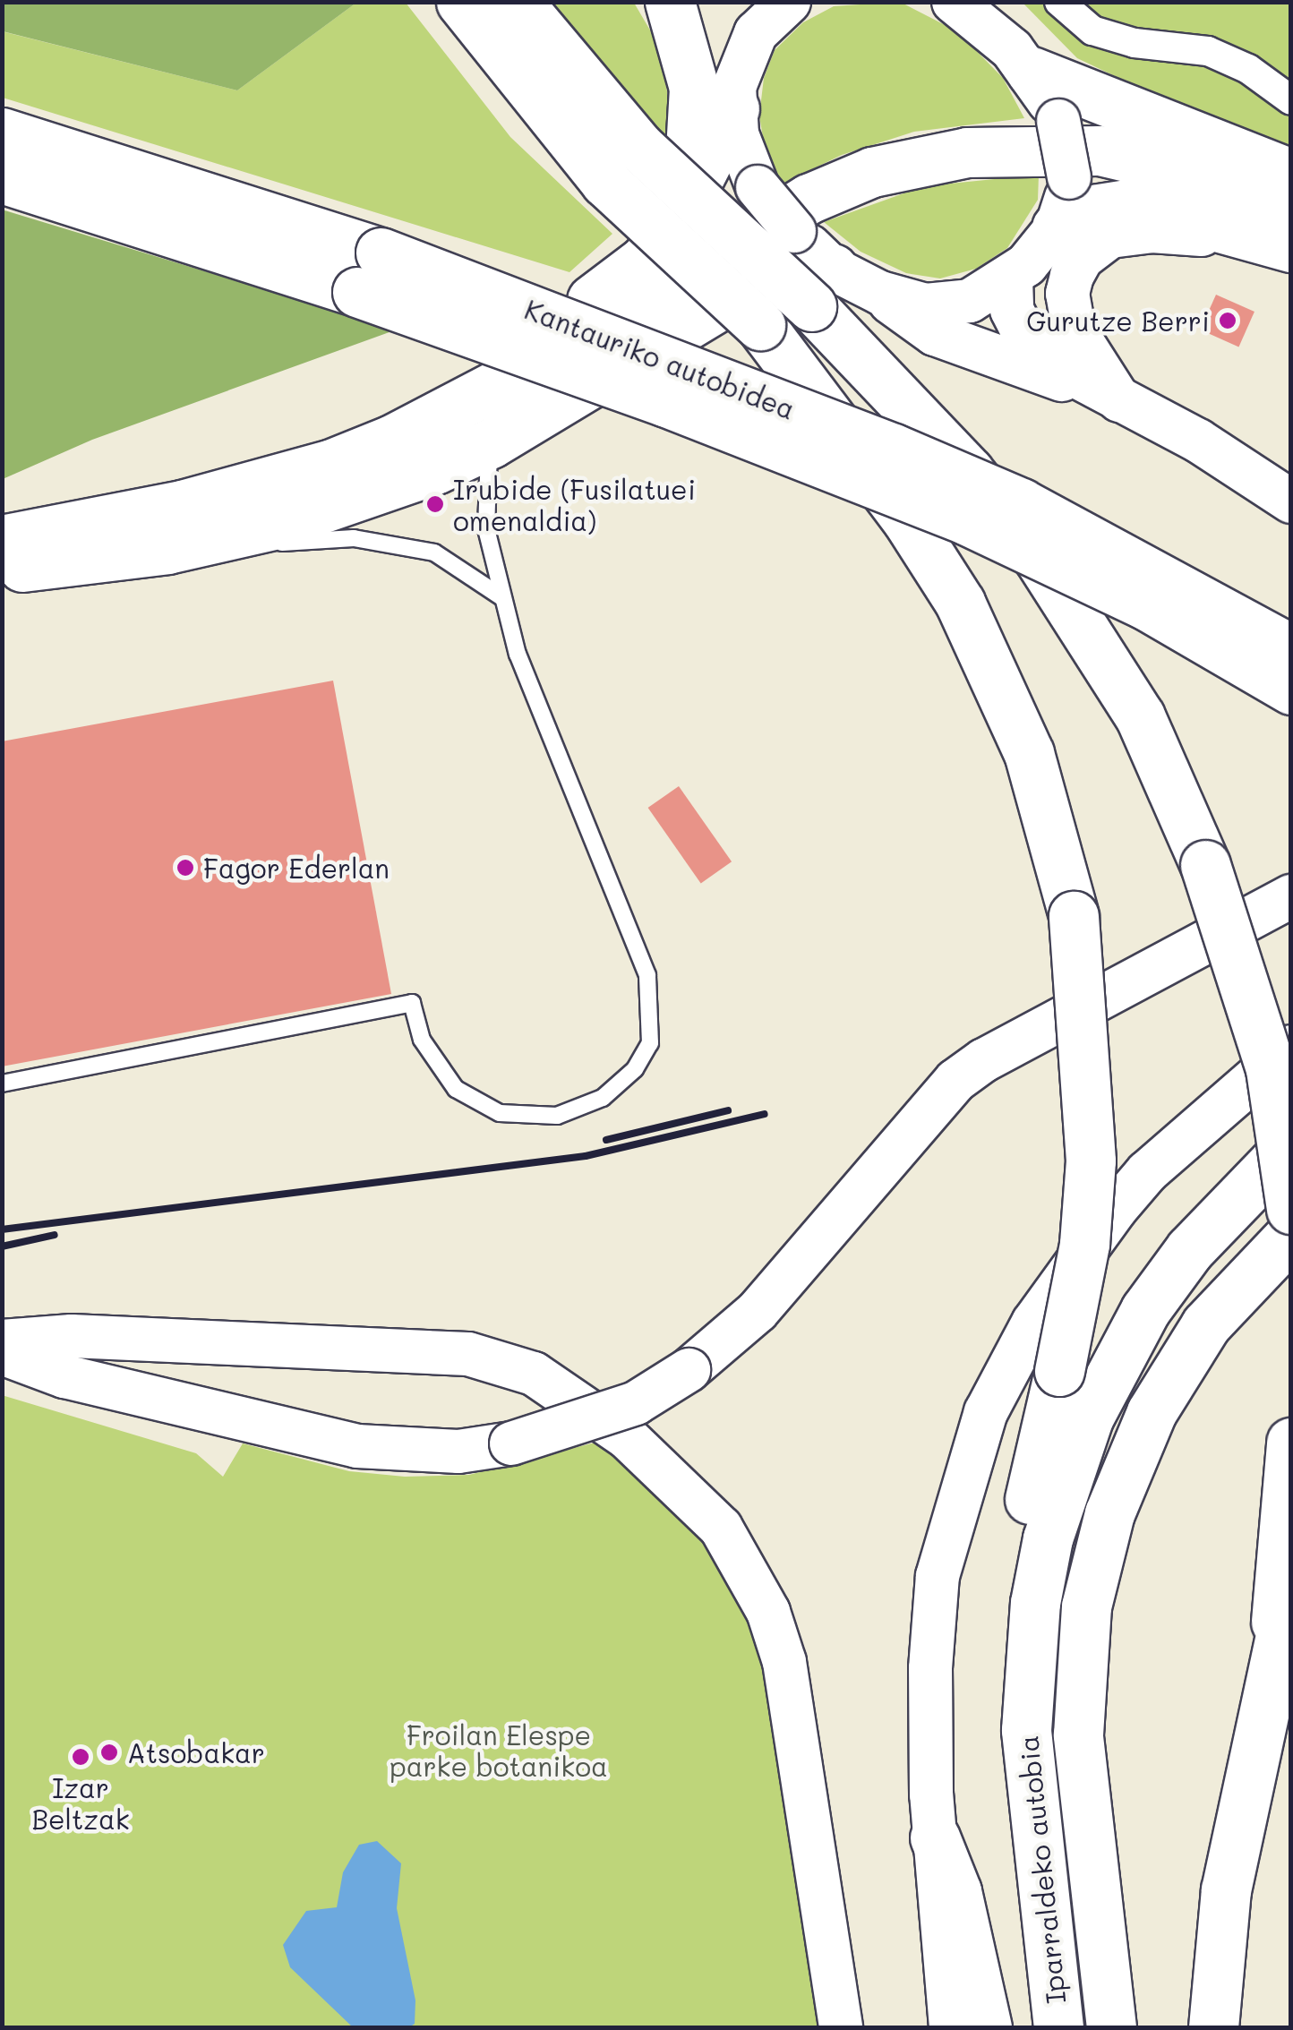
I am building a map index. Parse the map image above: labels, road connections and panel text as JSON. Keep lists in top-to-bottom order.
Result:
{
  "streets": {
    "highway": ["Kantauriko autobidea", "Iparraldeko autobia"]
  },
  "parks": ["Froilan Elespe parke botanikoa"],
  "places": [
    "Gurutze Berri",
    "Irubide (Fusilatuei omenaldia)",
    "Fagor Ederlan",
    "Atsobakar",
    "Izar Beltzak"
  ]
}
